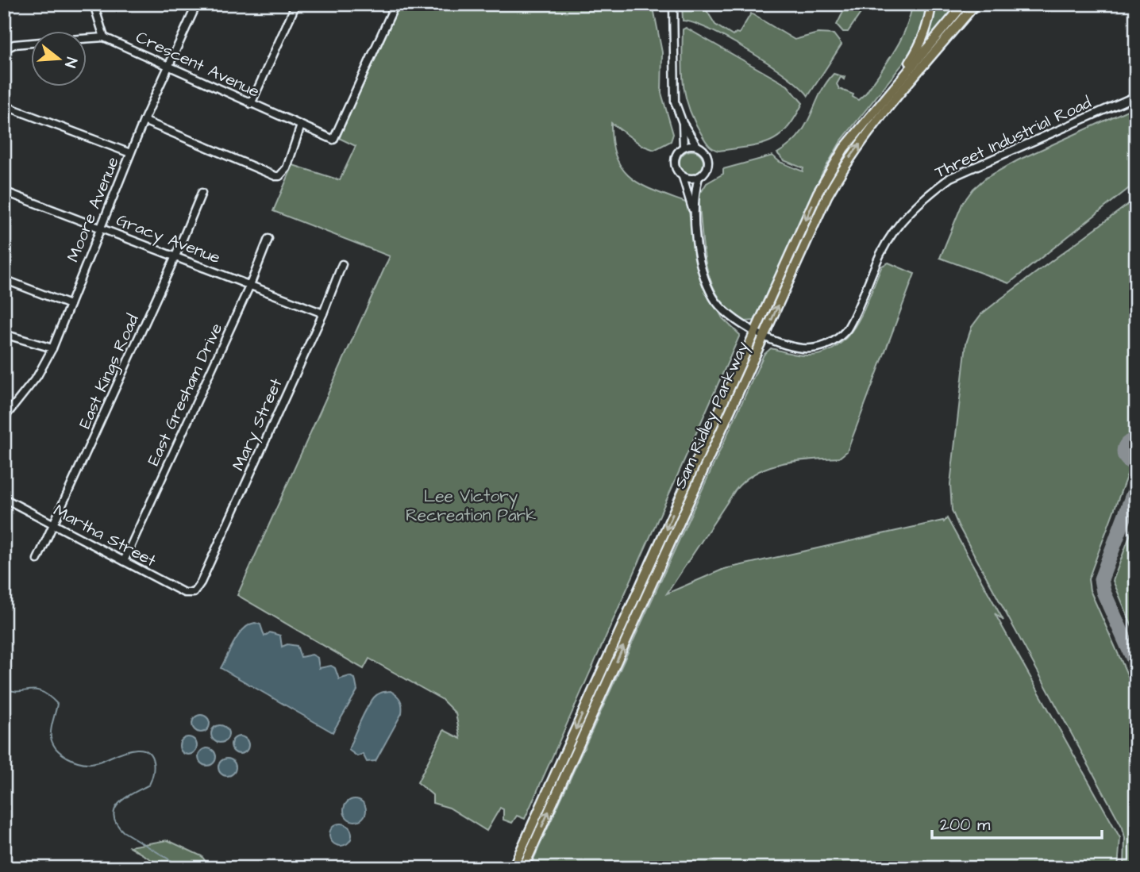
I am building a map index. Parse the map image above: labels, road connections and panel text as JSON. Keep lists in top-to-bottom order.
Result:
{
  "streets": {
    "main road": ["Sam Ridley Parkway"],
    "street": [
      "Crescent Avenue",
      "Threet Industrial Road",
      "Moore Avenue",
      "Gracy Avenue",
      "East Kings Road",
      "East Gresham Drive",
      "Mary Street",
      "Martha Street"
    ]
  },
  "crossings": [
    ["Crescent Avenue", "Moore Avenue"],
    ["Threet Industrial Road", "Sam Ridley Parkway"],
    ["Moore Avenue", "Gracy Avenue"],
    ["Gracy Avenue", "East Kings Road"],
    ["Gracy Avenue", "East Gresham Drive"],
    ["Gracy Avenue", "Mary Street"],
    ["East Kings Road", "Martha Street"],
    ["East Gresham Drive", "Martha Street"],
    ["Mary Street", "Martha Street"]
  ],
  "parks": ["Lee Victory Recreation Park"],
  "scale_bar": "200 m",
  "north": "right"
}
